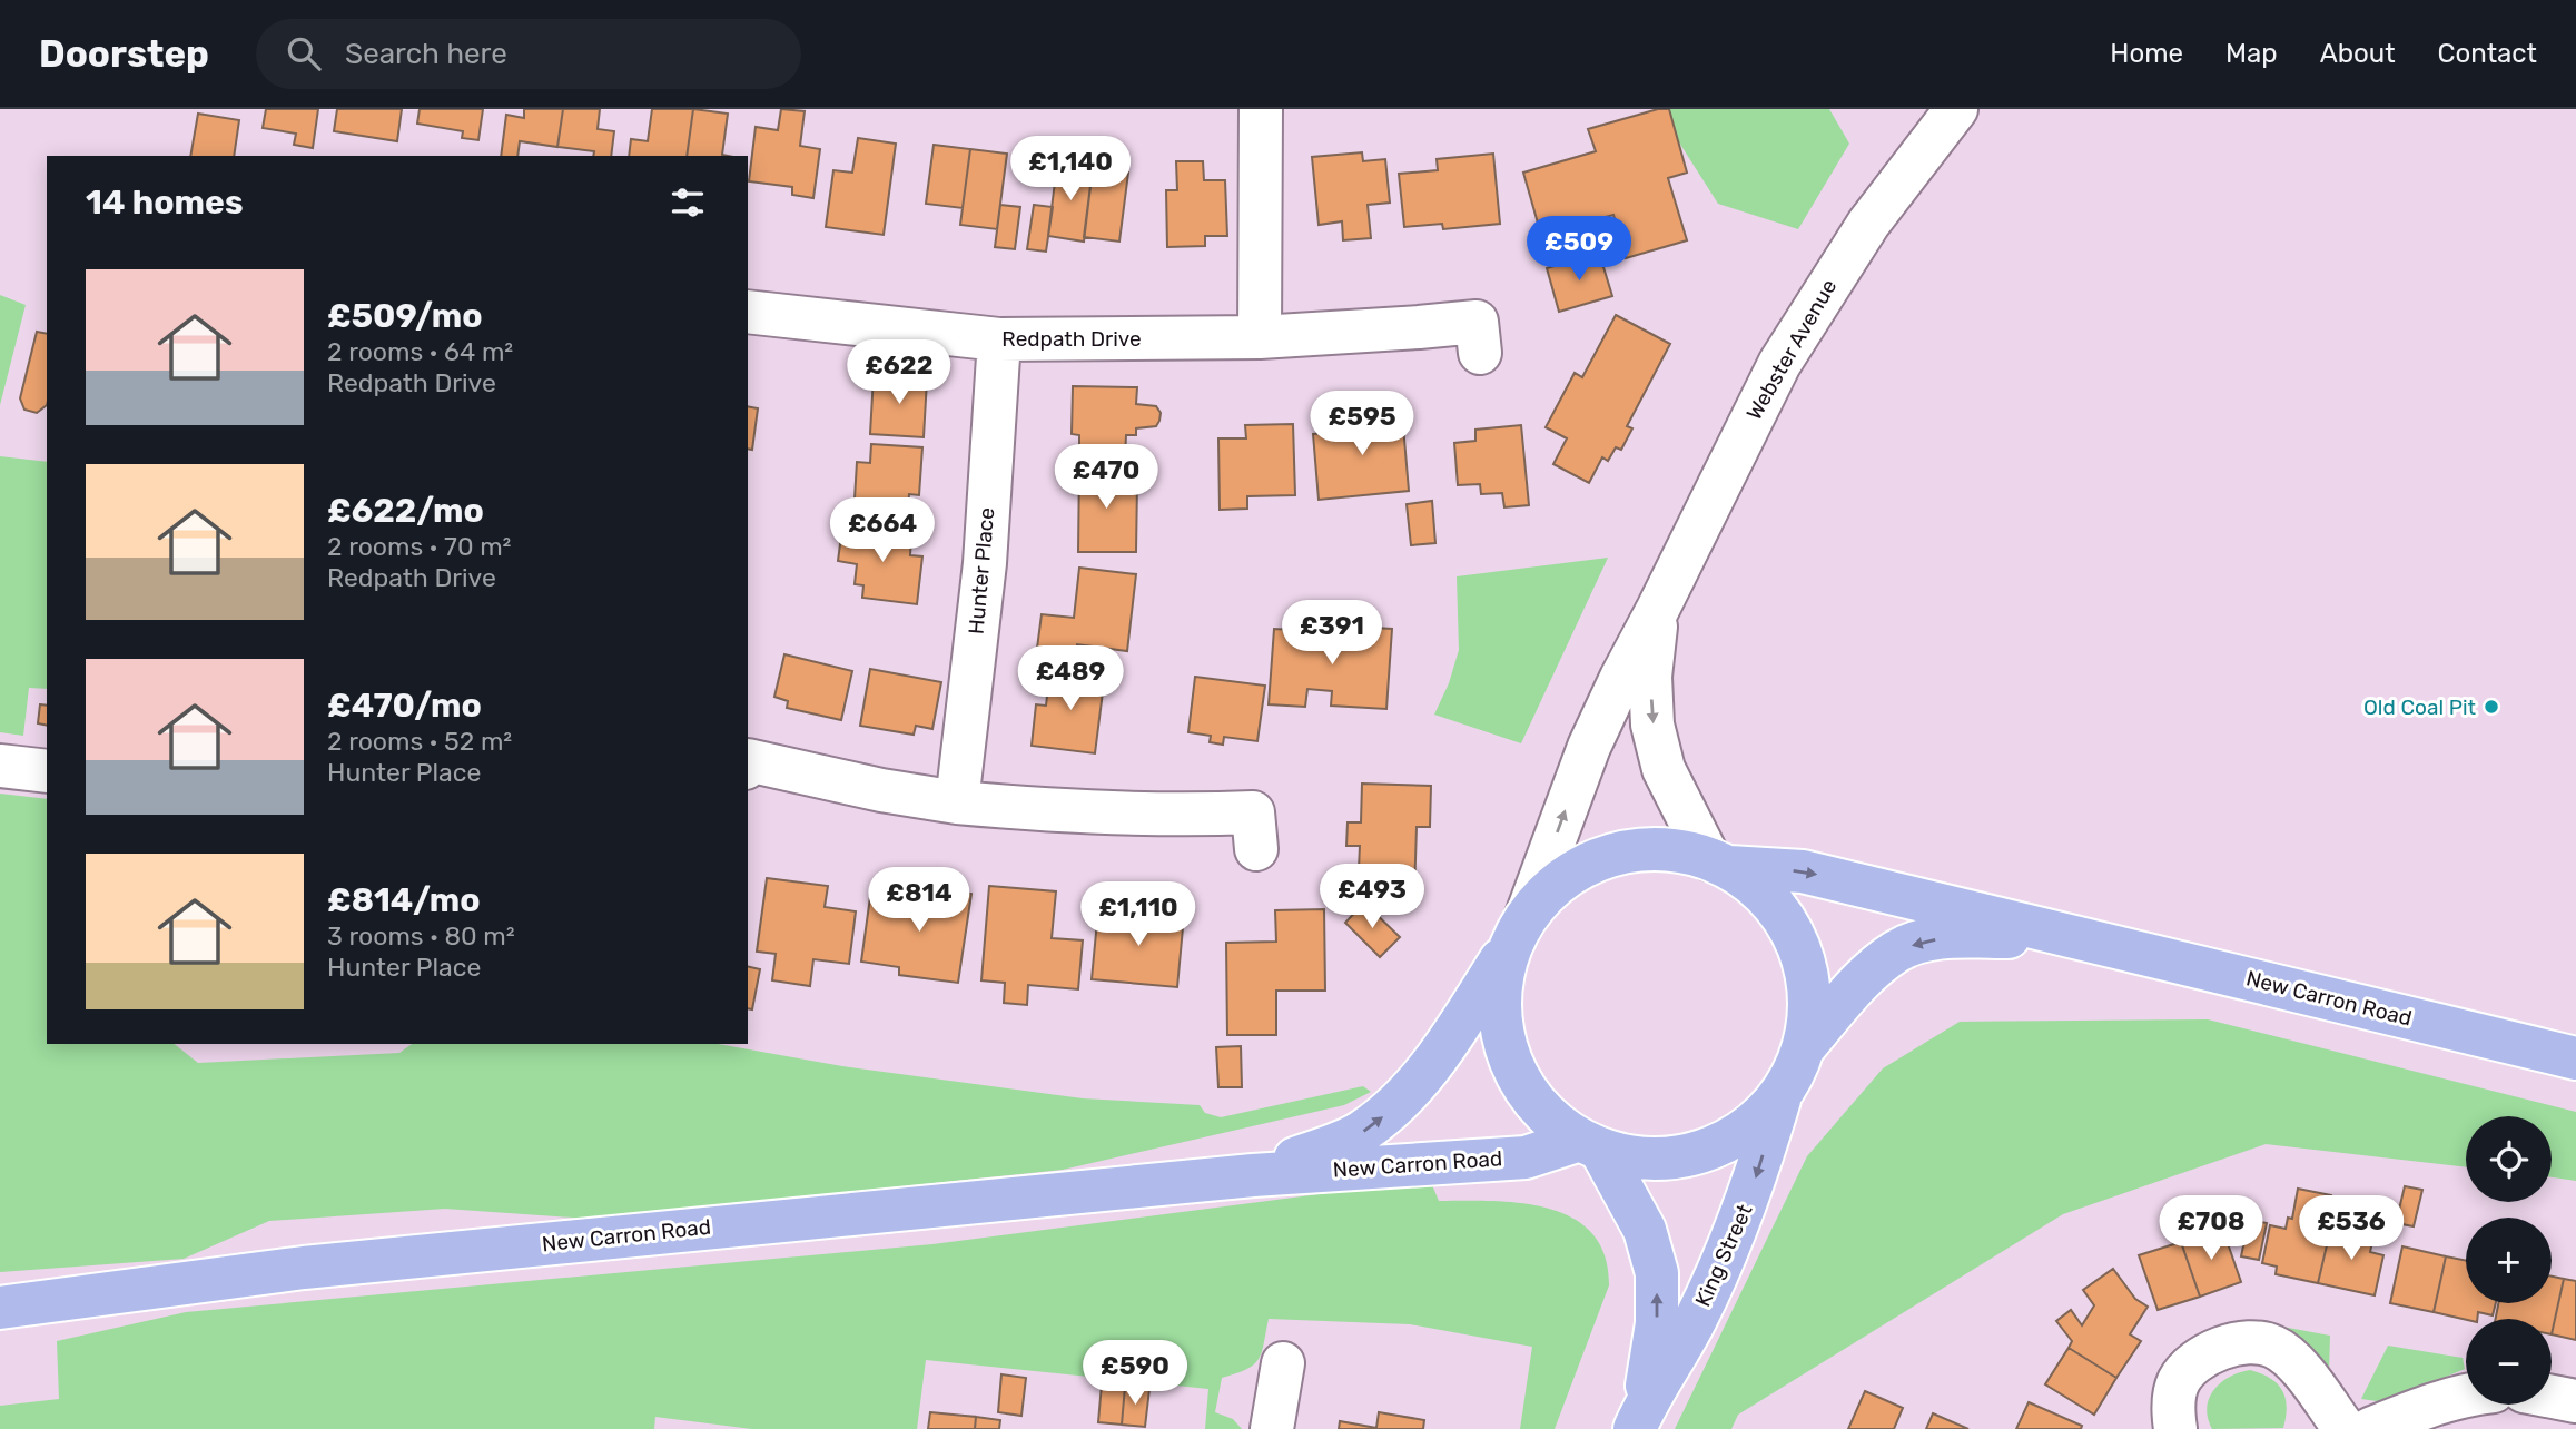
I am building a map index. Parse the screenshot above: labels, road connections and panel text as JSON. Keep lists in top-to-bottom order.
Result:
{
  "streets": {
    "main road": ["New Carron Road", "King Street"],
    "street": ["Redpath Drive", "Webster Avenue", "Hunter Place"]
  },
  "crossings": [
    ["Redpath Drive", "Hunter Place"],
    ["Webster Avenue", "New Carron Road"],
    ["New Carron Road", "King Street"]
  ],
  "places": ["Old Coal Pit"],
  "page": {
    "header": "Doorstep",
    "search": "Search here",
    "nav": [
      "Home",
      "Map",
      "About",
      "Contact"
    ],
    "price": [
      "£1,140",
      "£509",
      "£622",
      "£595",
      "£470",
      "£664",
      "£391",
      "£489",
      "£493",
      "£814",
      "£1,110",
      "£708",
      "£536",
      "£590"
    ],
    "heading": "14 homes",
    "list": [
      {
        "name": "£509/mo",
        "note": "2 rooms · 64 m² · Redpath Drive"
      },
      {
        "name": "£622/mo",
        "note": "2 rooms · 70 m² · Redpath Drive"
      },
      {
        "name": "£470/mo",
        "note": "2 rooms · 52 m² · Hunter Place"
      },
      {
        "name": "£814/mo",
        "note": "3 rooms · 80 m² · Hunter Place"
      }
    ],
    "map_buttons": ["+", "−"]
  }
}
